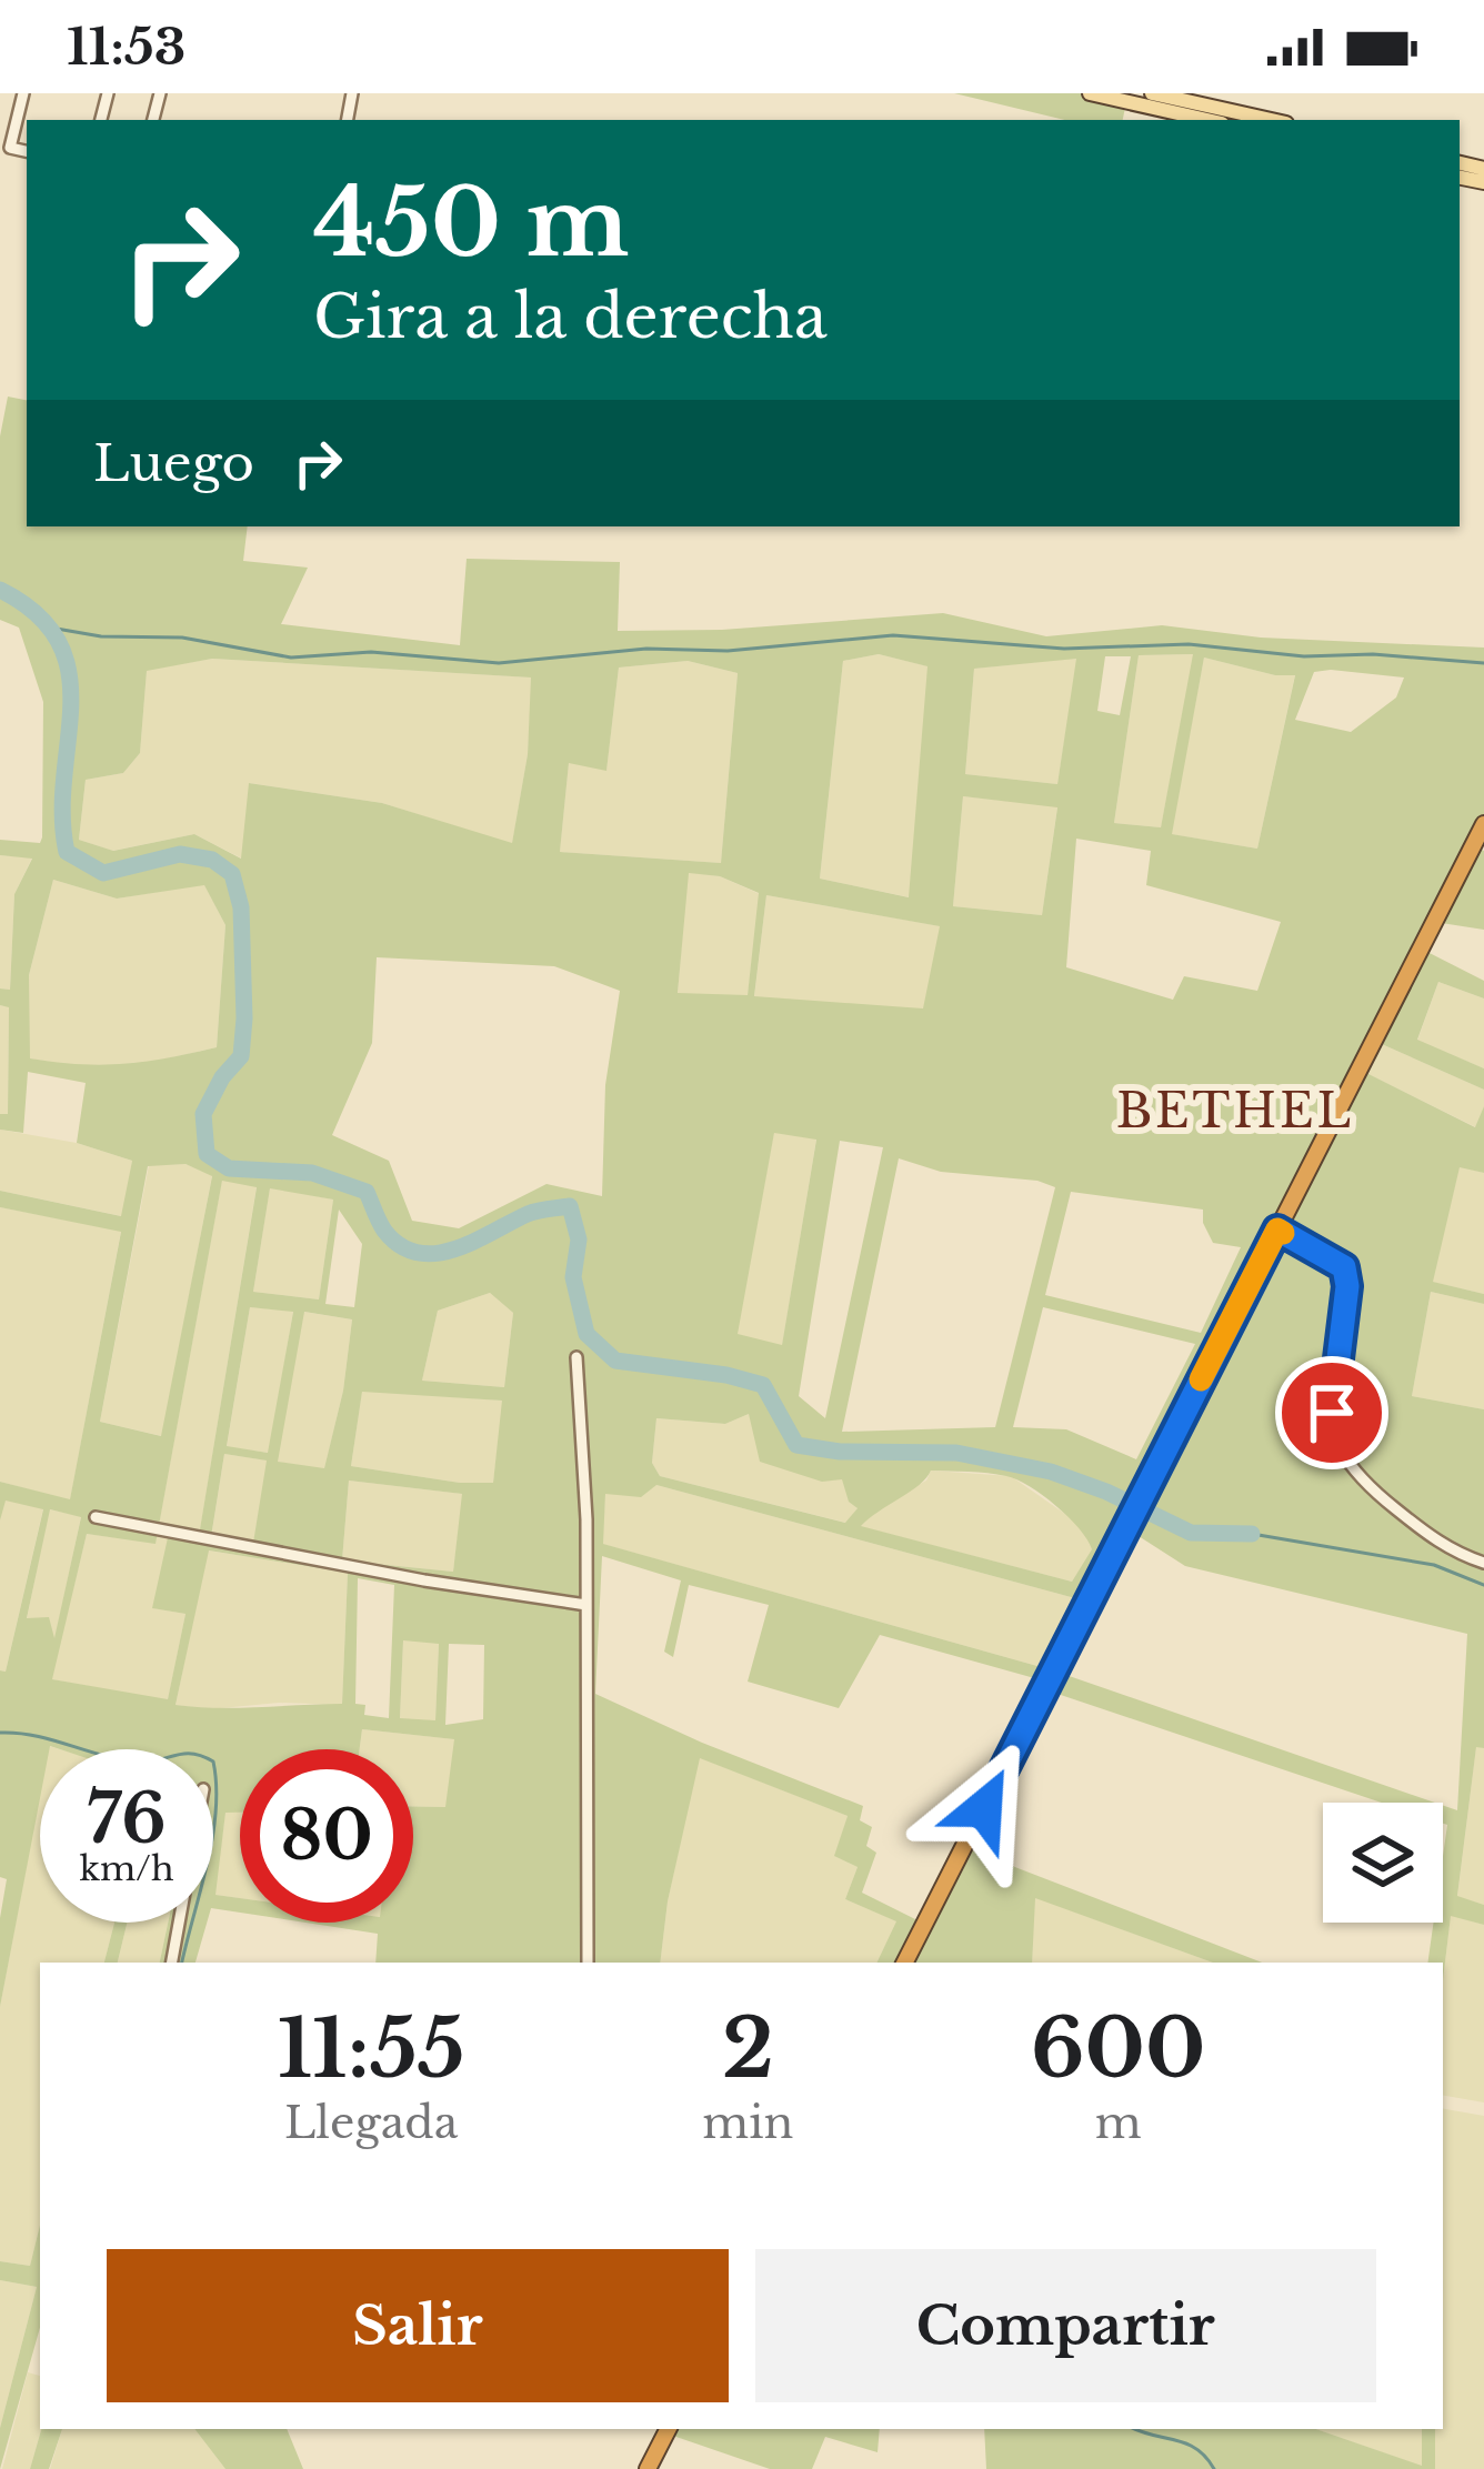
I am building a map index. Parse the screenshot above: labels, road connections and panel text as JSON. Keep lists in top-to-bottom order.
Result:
{
  "districts": ["BETHEL"],
  "page": {
    "status": "11:53",
    "turn": ["450 m", "Gira a la derecha"],
    "then": "Luego",
    "speed": "76 km/h",
    "limit": "80",
    "eta": [
      "11:55",
      "Llegada",
      "2",
      "min",
      "600",
      "m"
    ],
    "buttons": ["Salir", "Compartir"]
  }
}
